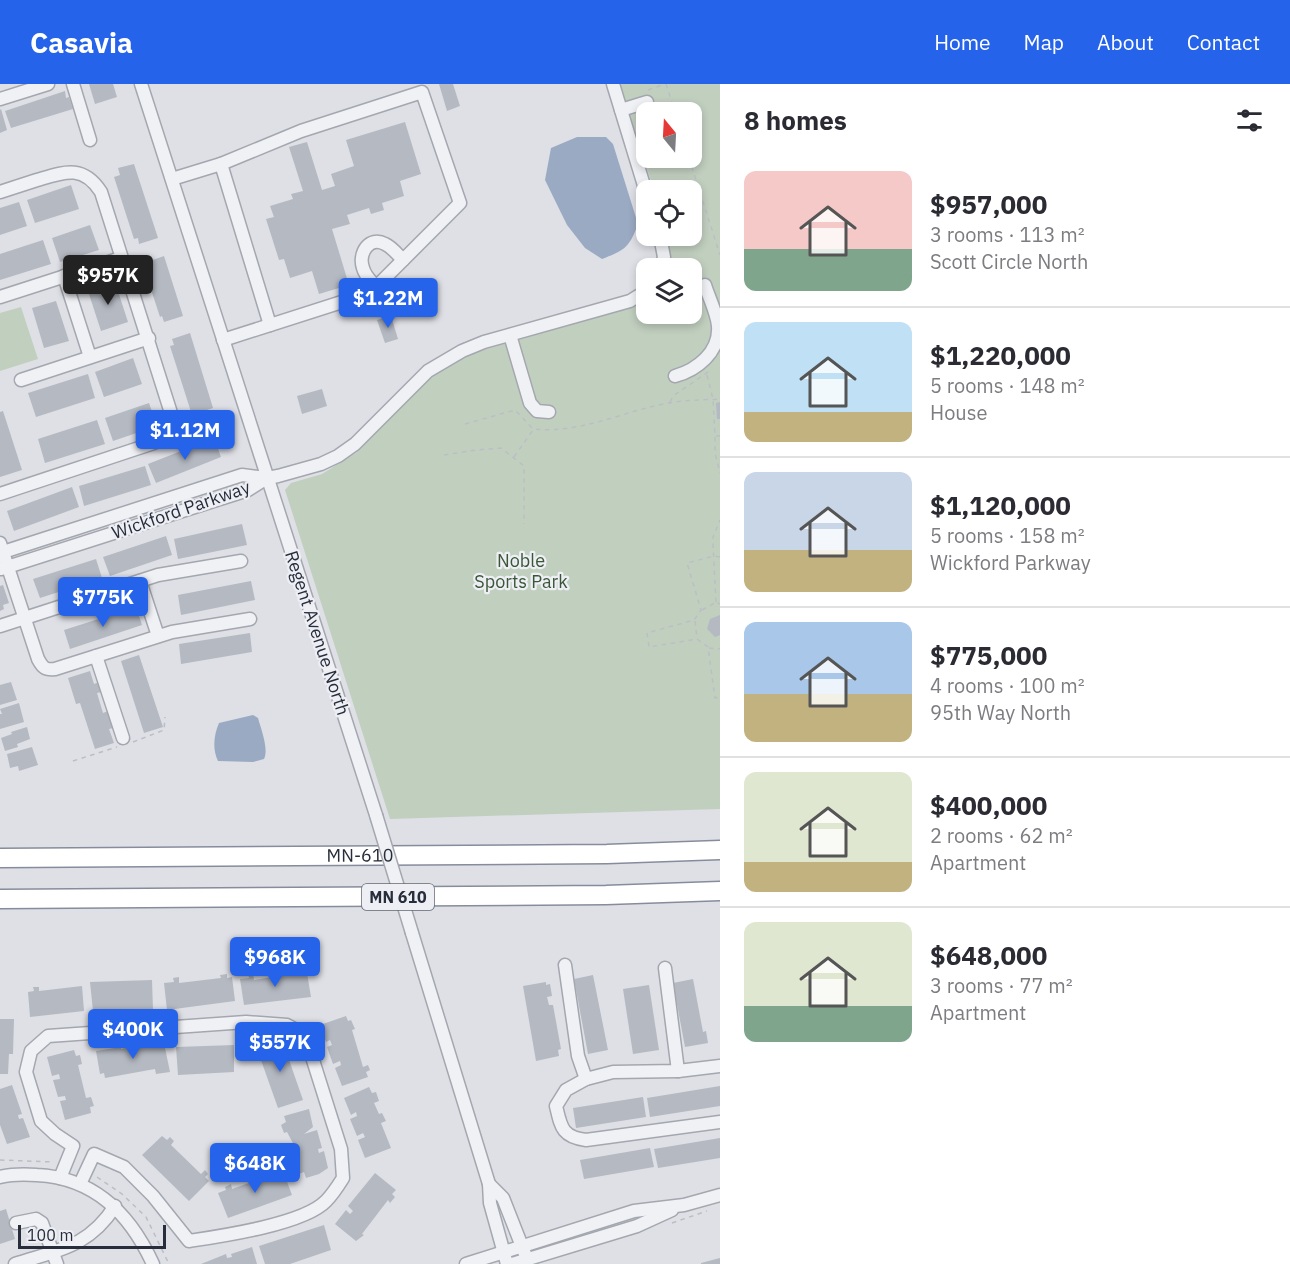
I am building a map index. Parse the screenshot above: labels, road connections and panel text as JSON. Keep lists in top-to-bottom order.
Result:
{
  "streets": {
    "highway": ["MN-610", "MN 610"],
    "street": ["Wickford Parkway", "Regent Avenue North"]
  },
  "crossings": [
    ["Wickford Parkway", "Regent Avenue North"]
  ],
  "parks": ["Noble Sports Park"],
  "scale_bar": "100 m",
  "north": "top",
  "page": {
    "header": "Casavia",
    "nav": [
      "Home",
      "Map",
      "About",
      "Contact"
    ],
    "heading": "8 homes",
    "list": [
      {
        "name": "$957,000",
        "note": "3 rooms · 113 m² · Scott Circle North"
      },
      {
        "name": "$1,220,000",
        "note": "5 rooms · 148 m² · House"
      },
      {
        "name": "$1,120,000",
        "note": "5 rooms · 158 m² · Wickford Parkway"
      },
      {
        "name": "$775,000",
        "note": "4 rooms · 100 m² · 95th Way North"
      },
      {
        "name": "$400,000",
        "note": "2 rooms · 62 m² · Apartment"
      },
      {
        "name": "$648,000",
        "note": "3 rooms · 77 m² · Apartment"
      }
    ],
    "price": [
      "$957K",
      "$1.22M",
      "$1.12M",
      "$775K",
      "$968K",
      "$400K",
      "$557K",
      "$648K"
    ],
    "scale": "100 m"
  }
}
